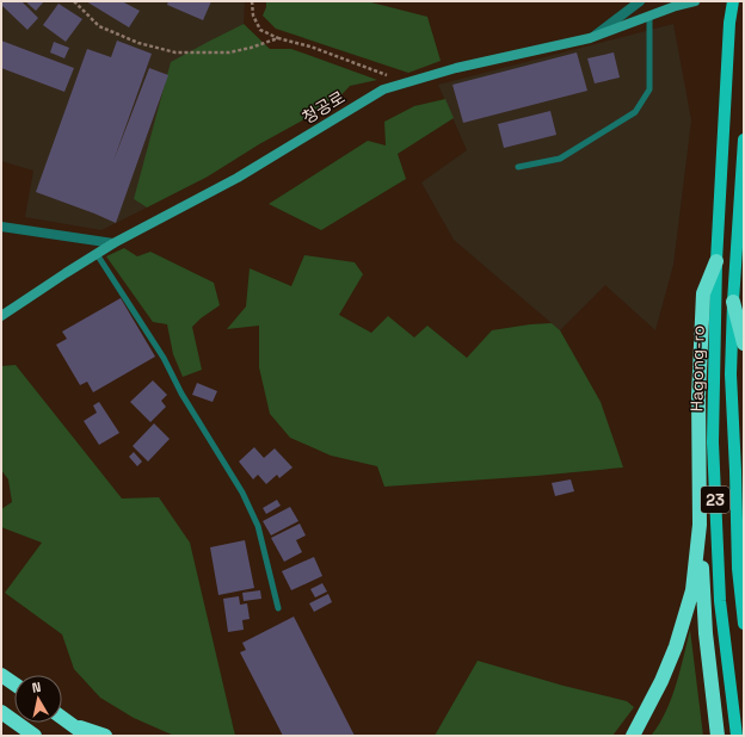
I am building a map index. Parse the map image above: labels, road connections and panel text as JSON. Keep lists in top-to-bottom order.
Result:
{
  "streets": {
    "main road": ["Hagong-ro", "23"],
    "street": ["청공로"]
  },
  "north": "top"
}
